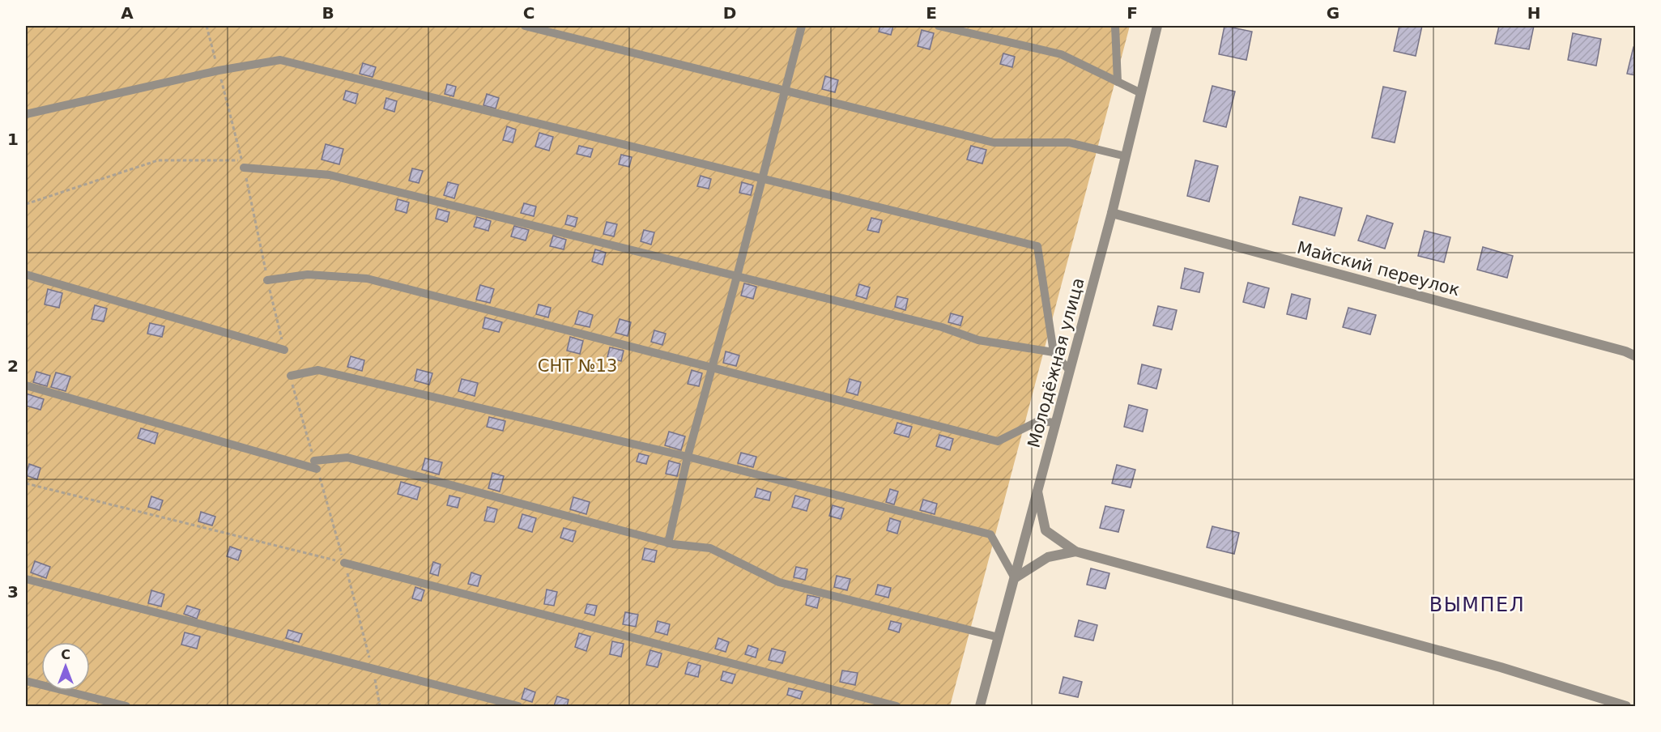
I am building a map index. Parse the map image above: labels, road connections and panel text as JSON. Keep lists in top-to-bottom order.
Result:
{
  "streets": {
    "street": ["Майский переулок", "Молодёжная улица"]
  },
  "crossings": [
    ["Майский переулок", "Молодёжная улица"]
  ],
  "districts": ["ВЫМПЕЛ"],
  "parks": ["СНТ №13"],
  "north": "top",
  "grid": {
    "columns": [
      "A",
      "B",
      "C",
      "D",
      "E",
      "F",
      "G",
      "H"
    ],
    "rows": ["1", "2", "3"]
  }
}
